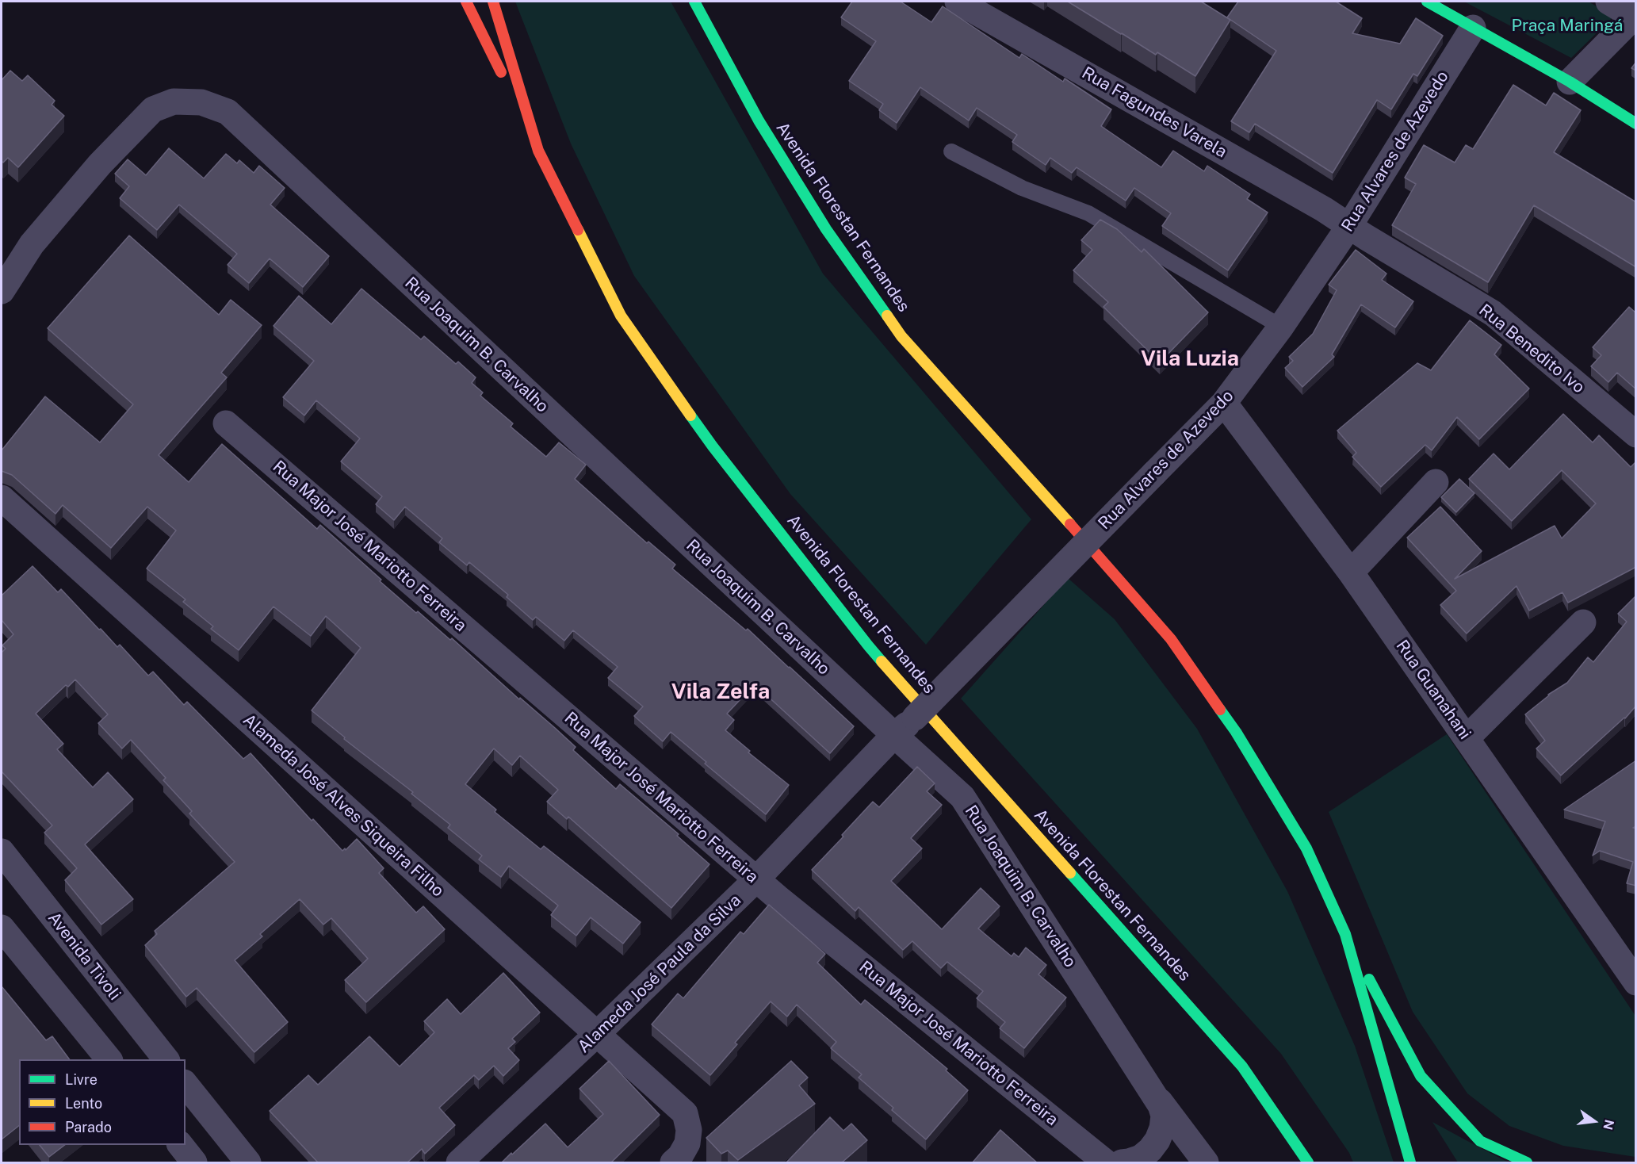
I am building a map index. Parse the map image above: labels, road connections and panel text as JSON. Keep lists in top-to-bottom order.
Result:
{
  "streets": {
    "main road": ["Avenida Florestan Fernandes"],
    "street": [
      "Rua Fagundes Varela",
      "Rua Alvares de Azevedo",
      "Rua Joaquim B. Carvalho",
      "Rua Benedito Ivo",
      "Rua Major José Mariotto Ferreira",
      "Rua Guanahani",
      "Alameda José Alves Siqueira Filho",
      "Avenida Tivoli",
      "Alameda José Paula da Silva"
    ]
  },
  "crossings": [
    ["Rua Fagundes Varela", "Rua Alvares de Azevedo"],
    ["Rua Fagundes Varela", "Rua Benedito Ivo"],
    ["Rua Alvares de Azevedo", "Rua Benedito Ivo"],
    ["Rua Alvares de Azevedo", "Rua Guanahani"],
    ["Rua Alvares de Azevedo", "Alameda José Paula da Silva"],
    ["Rua Joaquim B. Carvalho", "Rua Major José Mariotto Ferreira"],
    ["Rua Joaquim B. Carvalho", "Alameda José Paula da Silva"],
    ["Rua Major José Mariotto Ferreira", "Alameda José Paula da Silva"],
    ["Alameda José Alves Siqueira Filho", "Alameda José Paula da Silva"]
  ],
  "districts": ["Vila Luzia", "Vila Zelfa"],
  "parks": ["Praça Maringá"],
  "legend": ["Livre", "Lento", "Parado"],
  "north": "right"
}
